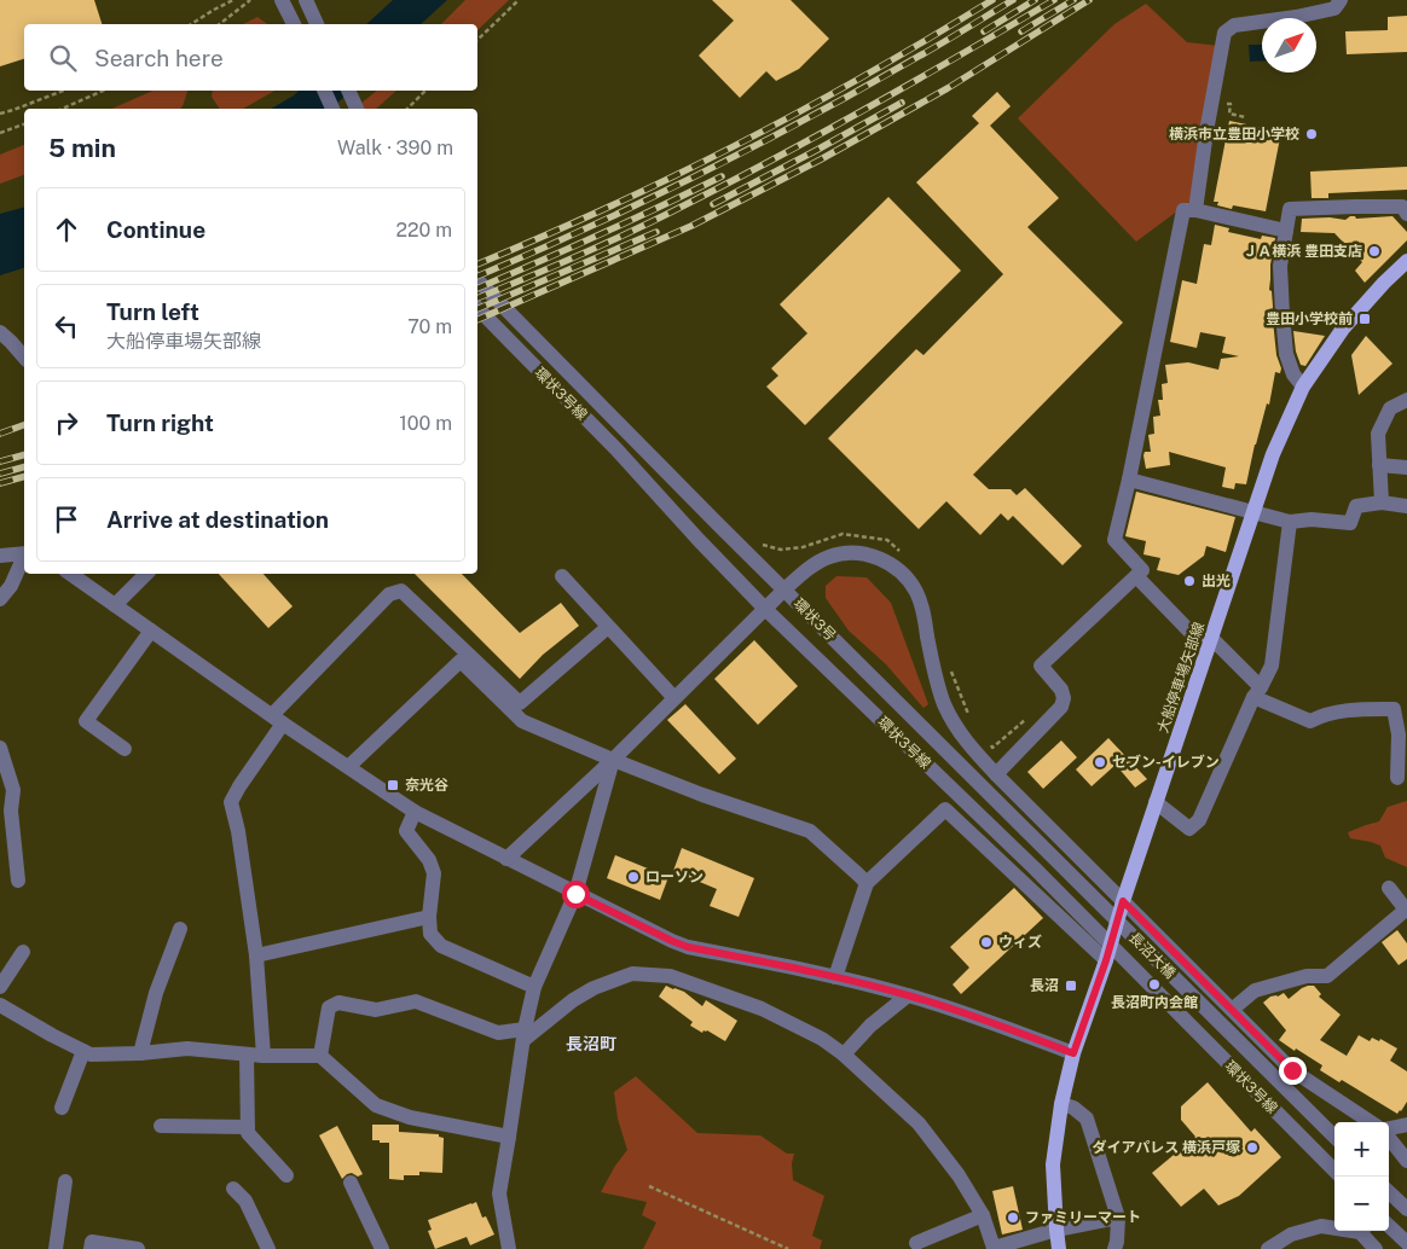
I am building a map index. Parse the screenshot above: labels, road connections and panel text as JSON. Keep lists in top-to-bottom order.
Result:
{
  "streets": {
    "main road": ["大船停車場矢部線"],
    "street": ["環状3号線", "環状3号", "長沼大橋"]
  },
  "crossings": [
    ["環状3号線", "環状3号"],
    ["環状3号", "長沼大橋"]
  ],
  "districts": ["長沼町"],
  "places": {
    "other": [
      "横浜市立豊田小学校",
      "ＪＡ横浜 豊田支店",
      "出光",
      "セブン-イレブン",
      "ローソン",
      "ウィズ",
      "長沼町内会館",
      "ダイアパレス 横浜戸塚",
      "ファミリーマート"
    ],
    "transit": ["豊田小学校前", "奈光谷", "長沼"]
  },
  "north": "top right",
  "page": {
    "search": "Search here",
    "heading": ["5 min", "Walk · 390 m"],
    "list": [
      ["Continue", "220 m"],
      ["Turn left", "大船停車場矢部線", "70 m"],
      ["Turn right", "100 m"],
      "Arrive at destination"
    ],
    "map_buttons": ["+", "−"]
  }
}
